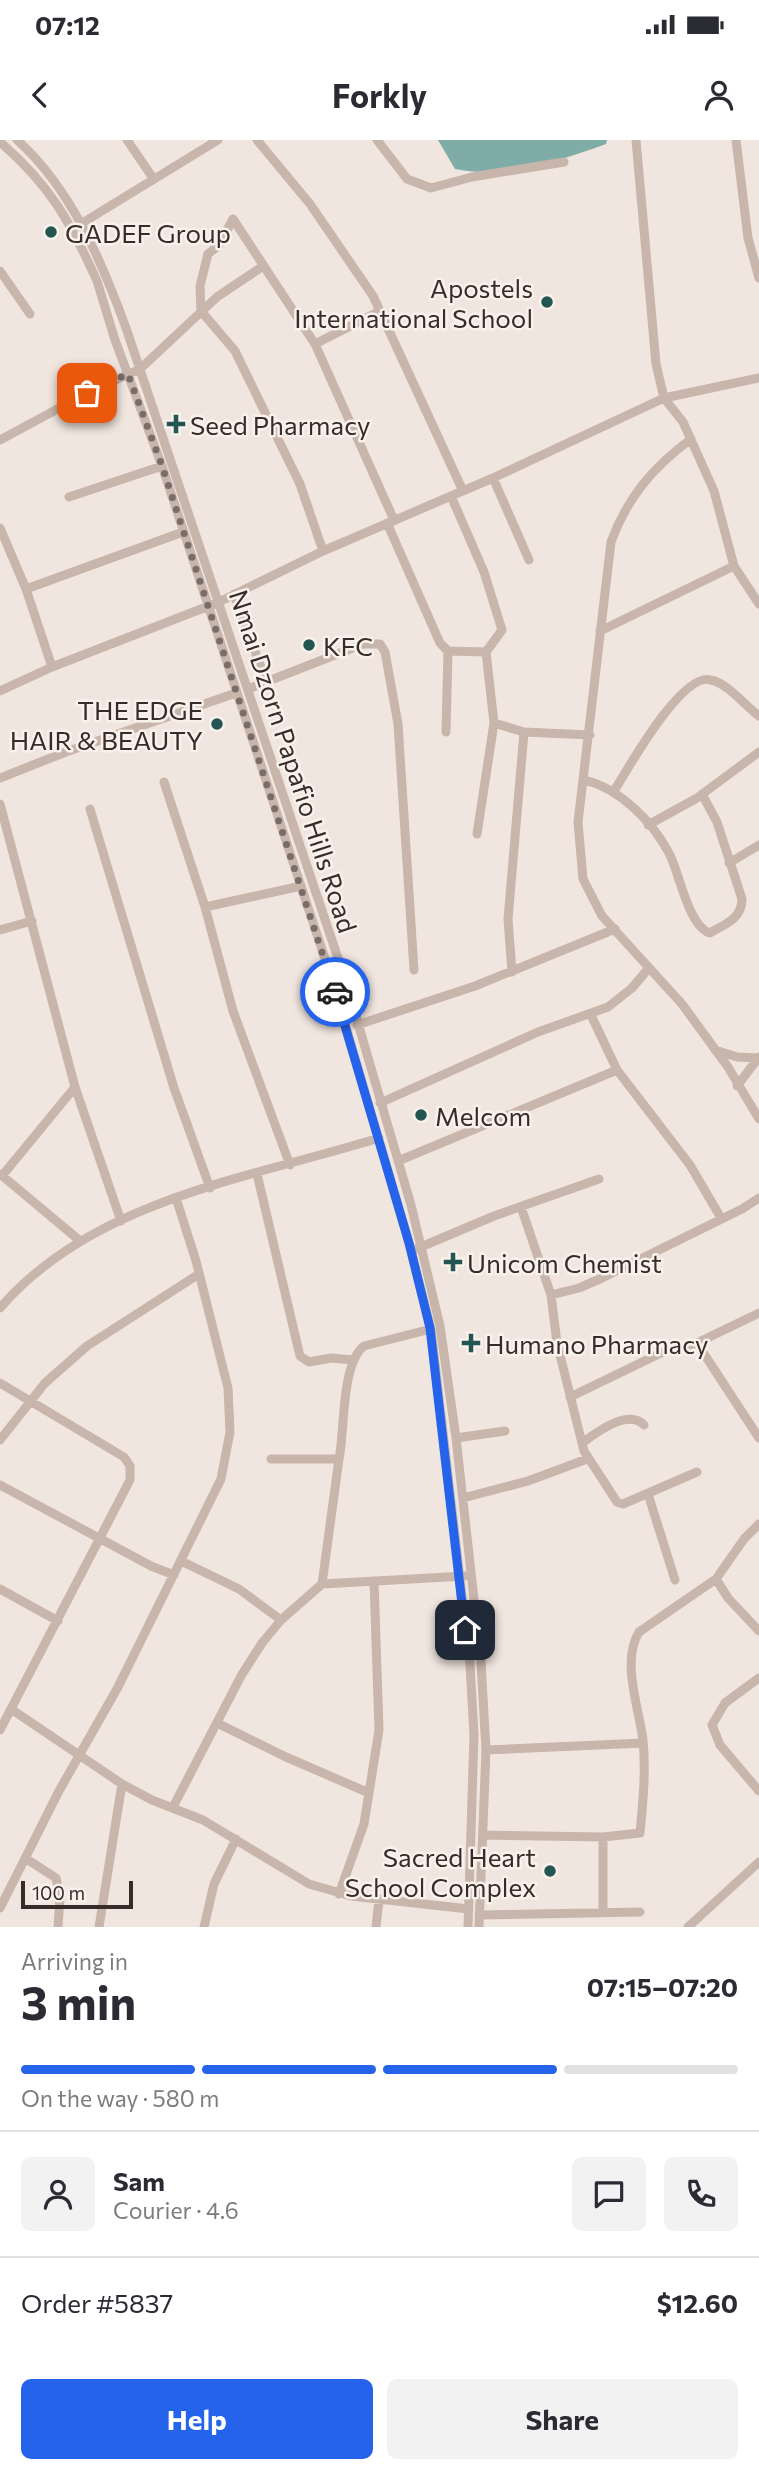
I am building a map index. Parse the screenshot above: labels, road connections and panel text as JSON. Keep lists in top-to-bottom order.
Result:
{
  "streets": {
    "street": ["Nmai Dzorn Papafio Hills Road"]
  },
  "places": {
    "other": [
      "GADEF Group",
      "Apostels International School",
      "KFC",
      "THE EDGE HAIR & BEAUTY",
      "Melcom",
      "Sacred Heart School Complex"
    ],
    "health": ["Seed Pharmacy", "Unicom Chemist", "Humano Pharmacy"]
  },
  "scale_bar": "100 m",
  "page": {
    "status": "07:12",
    "header": "Forkly",
    "scale": "100 m",
    "heading": ["3 min", "Arriving in", "07:15–07:20"],
    "panel": [
      "Sam",
      "Courier · 4.6",
      "Order #5837",
      "$12.60"
    ],
    "bar": "On the way · 580 m",
    "buttons": ["Help", "Share"]
  }
}
